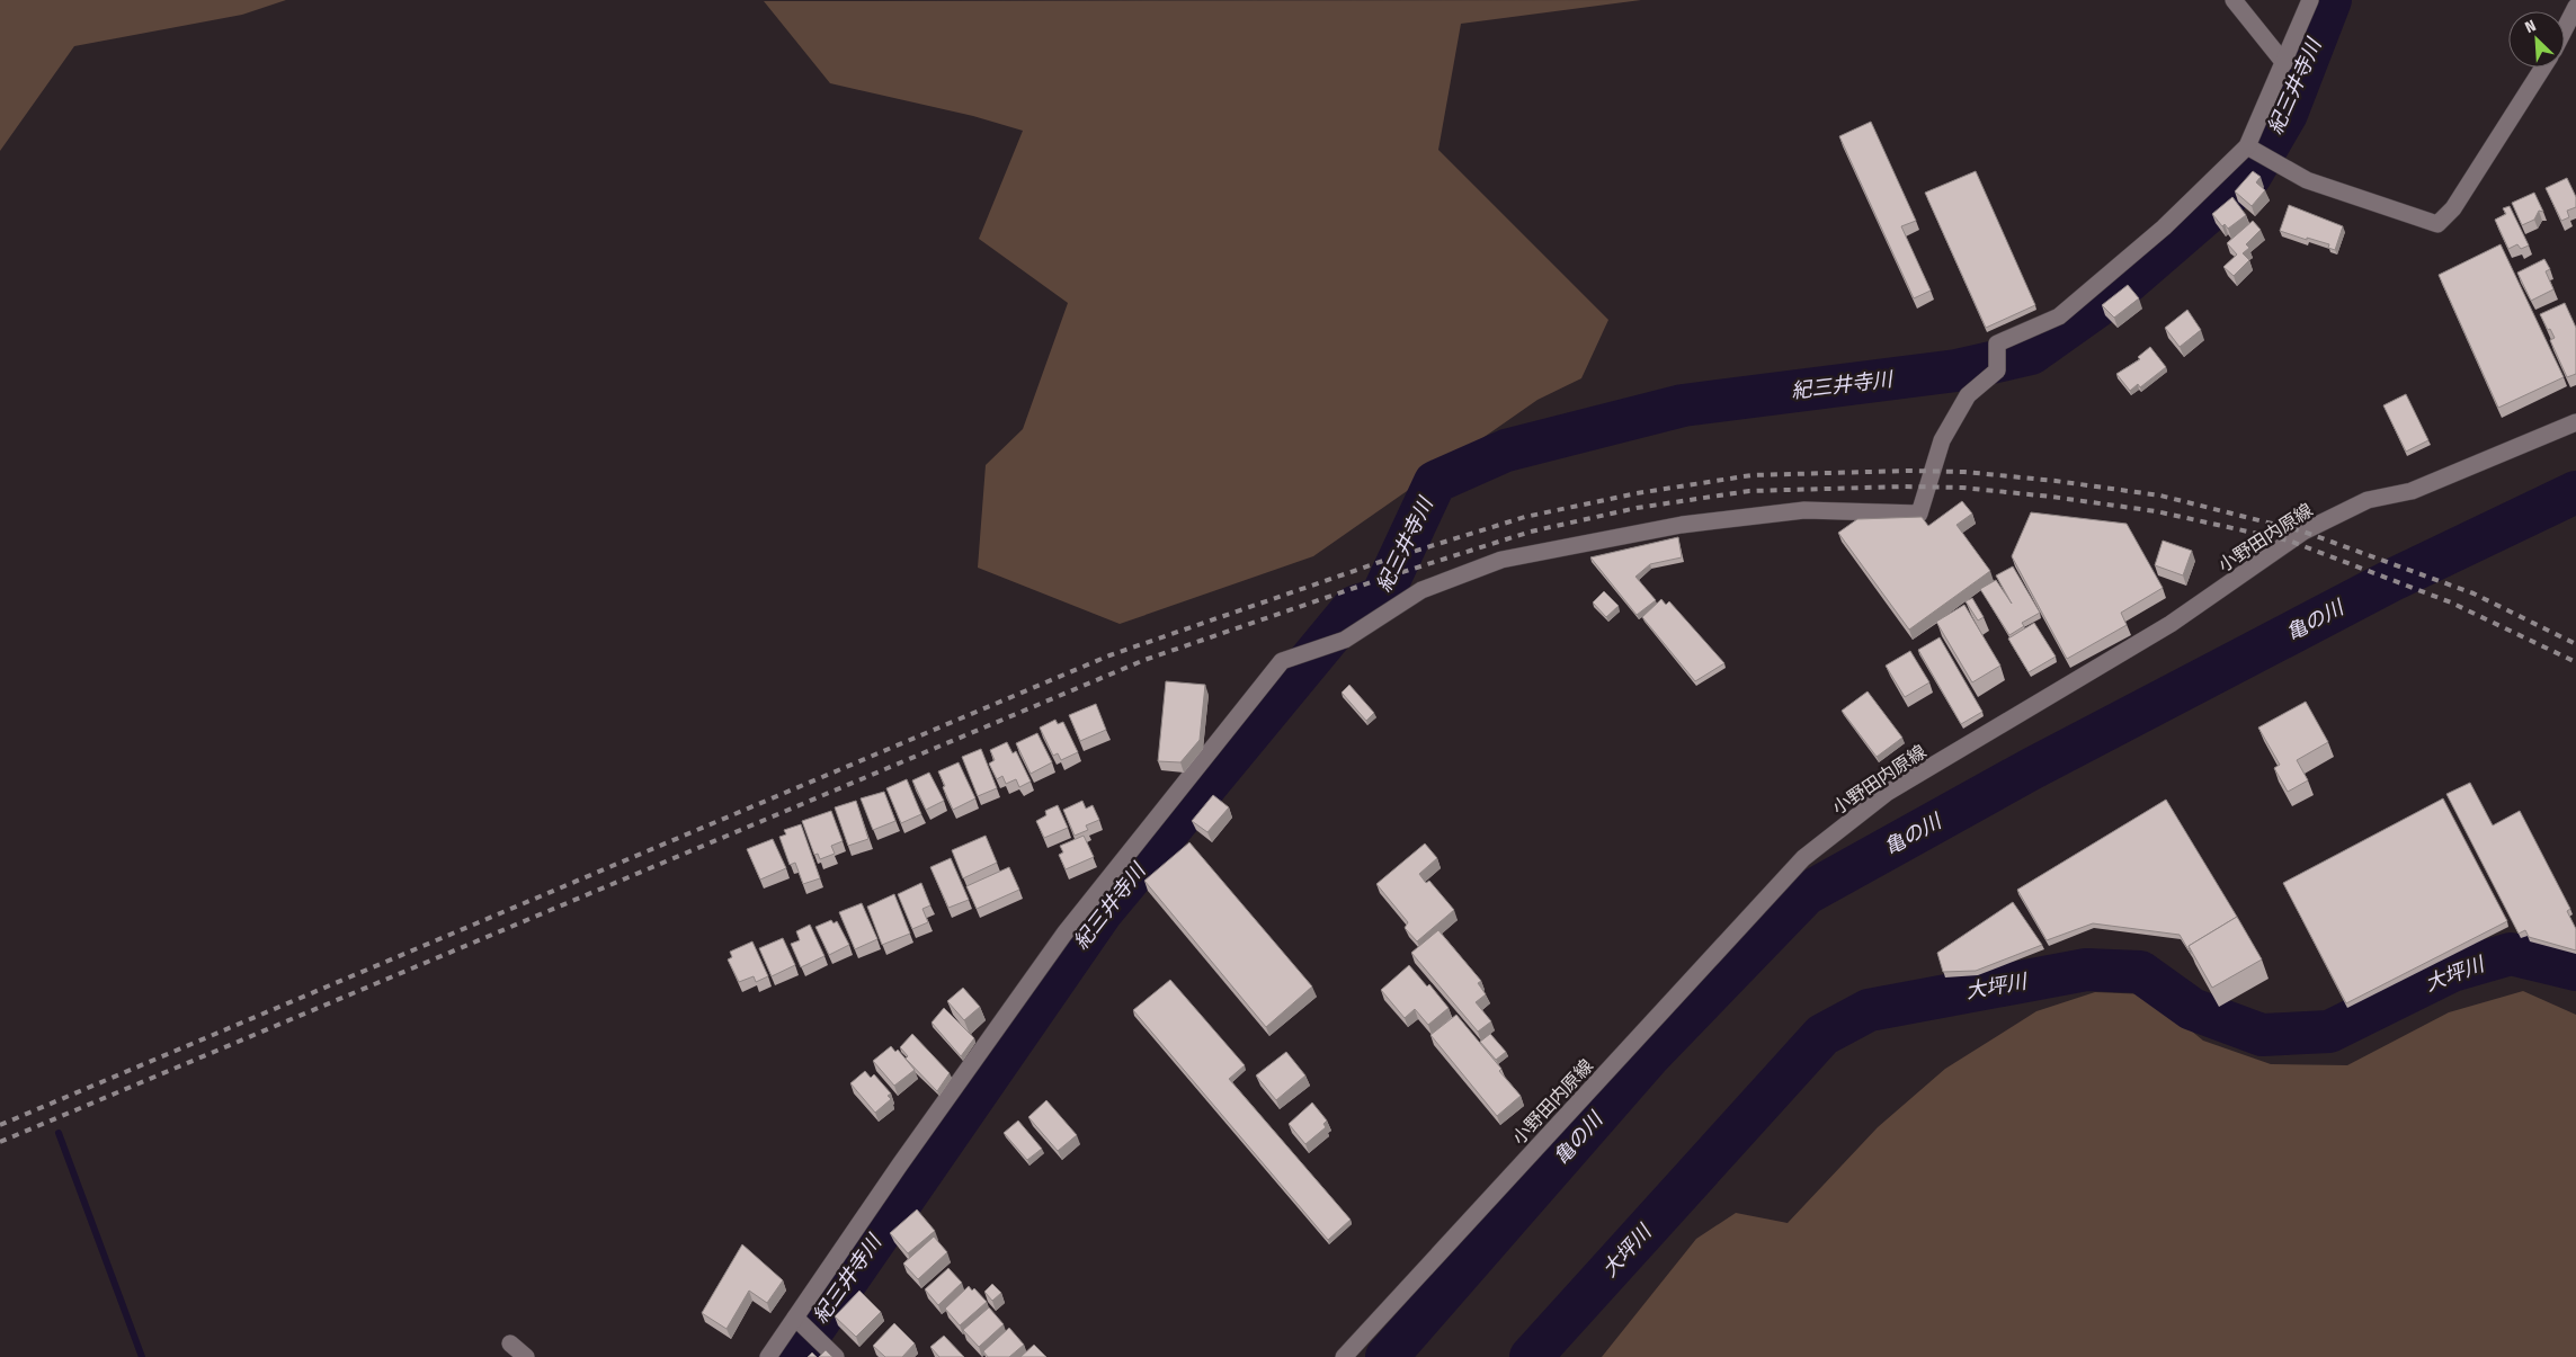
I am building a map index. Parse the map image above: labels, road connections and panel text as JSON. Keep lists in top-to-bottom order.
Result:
{
  "streets": {
    "street": ["小野田内原線"]
  },
  "water": ["紀三井寺川", "亀の川", "大坪川"],
  "north": "top left"
}
